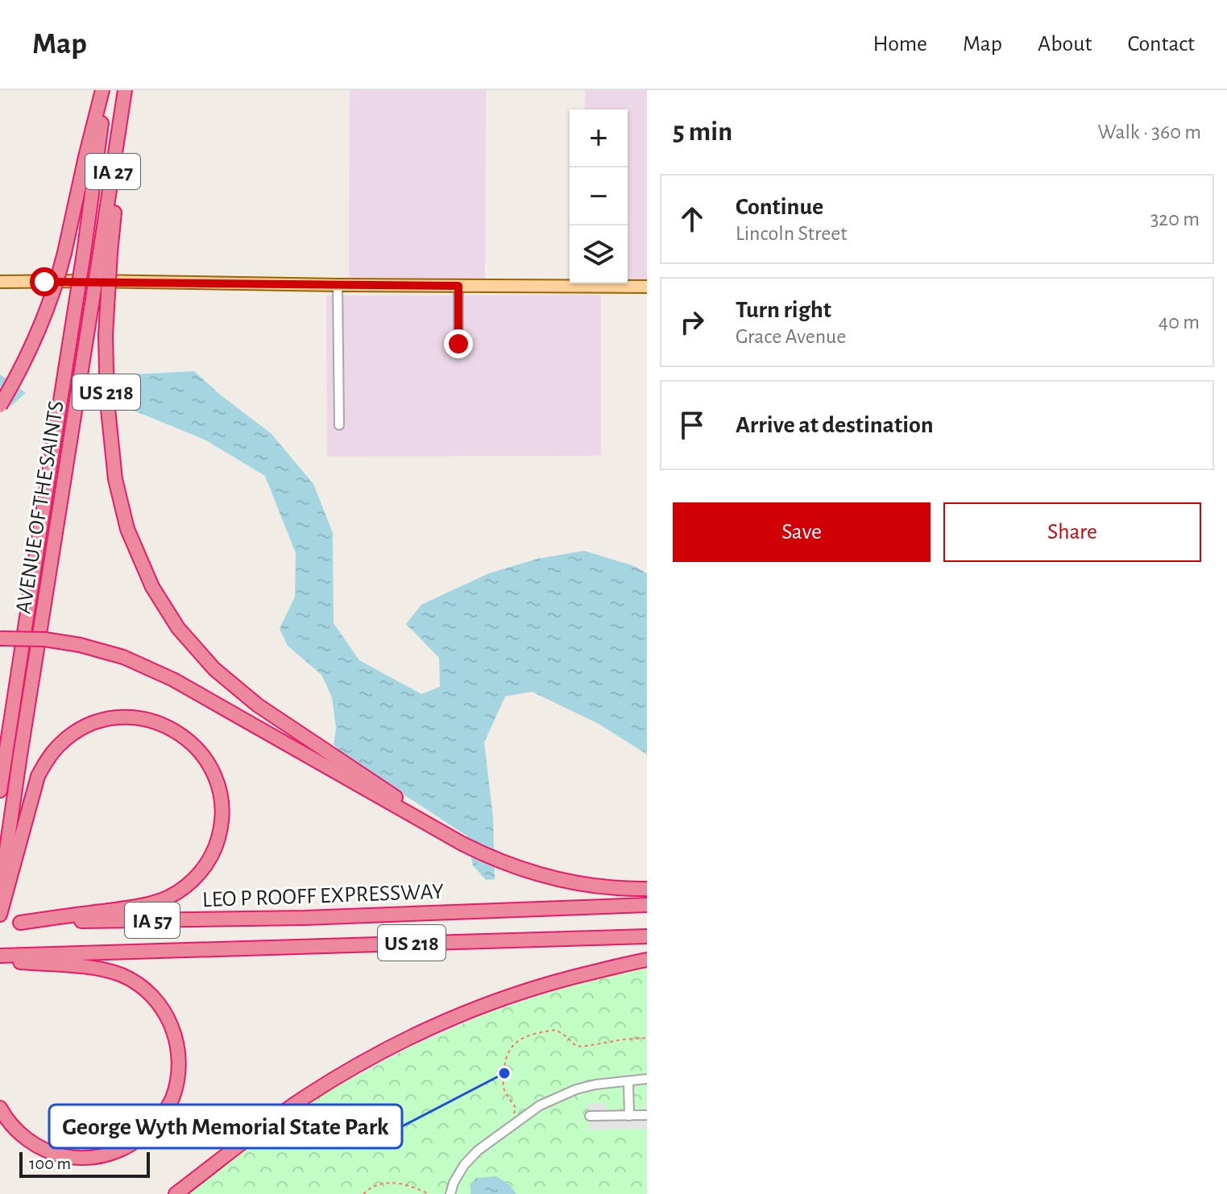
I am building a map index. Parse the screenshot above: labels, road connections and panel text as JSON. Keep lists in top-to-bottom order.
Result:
{
  "streets": {
    "highway": [
      "IA 27",
      "US 218",
      "AVENUE OF THE SAINTS",
      "LEO P ROOFF EXPRESSWAY",
      "IA 57"
    ]
  },
  "crossings": [
    ["US 218", "AVENUE OF THE SAINTS"]
  ],
  "places": ["George Wyth Memorial State Park"],
  "scale_bar": "100 m",
  "page": {
    "header": "Map",
    "nav": [
      "Home",
      "Map",
      "About",
      "Contact"
    ],
    "heading": ["5 min", "Walk · 360 m"],
    "map_buttons": ["+", "−"],
    "list": [
      ["Continue", "Lincoln Street", "320 m"],
      ["Turn right", "Grace Avenue", "40 m"],
      "Arrive at destination"
    ],
    "buttons": ["Save", "Share"],
    "scale": "100 m"
  }
}
